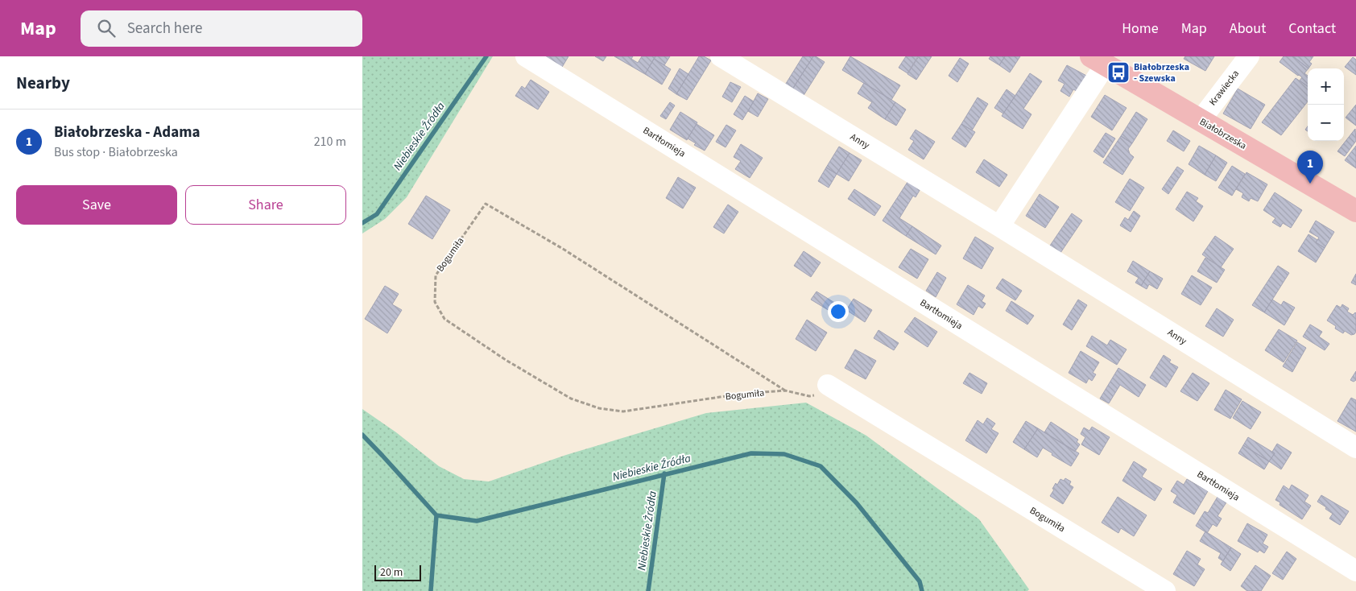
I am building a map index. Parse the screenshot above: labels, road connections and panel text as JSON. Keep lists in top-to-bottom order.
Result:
{
  "streets": {
    "main road": ["Białobrzeska"],
    "street": [
      "Krawiecka",
      "Anny",
      "Bartłomieja",
      "Bogumiła"
    ]
  },
  "crossings": [
    ["Krawiecka", "Białobrzeska"]
  ],
  "water": ["Niebieskie Źródła", "Niebieskie Żródła"],
  "places": {
    "bus stop": ["Białobrzeska - Szewska"]
  },
  "scale_bar": "20 m",
  "page": {
    "header": "Map",
    "search": "Search here",
    "nav": [
      "Home",
      "Map",
      "About",
      "Contact"
    ],
    "heading": "Nearby",
    "map_buttons": ["+", "−"],
    "list": [
      {
        "mark": "1",
        "name": "Białobrzeska - Adama",
        "note": "Bus stop · Białobrzeska",
        "value": "210 m"
      }
    ],
    "pins": "1",
    "buttons": ["Save", "Share"],
    "scale": "20 m"
  }
}
